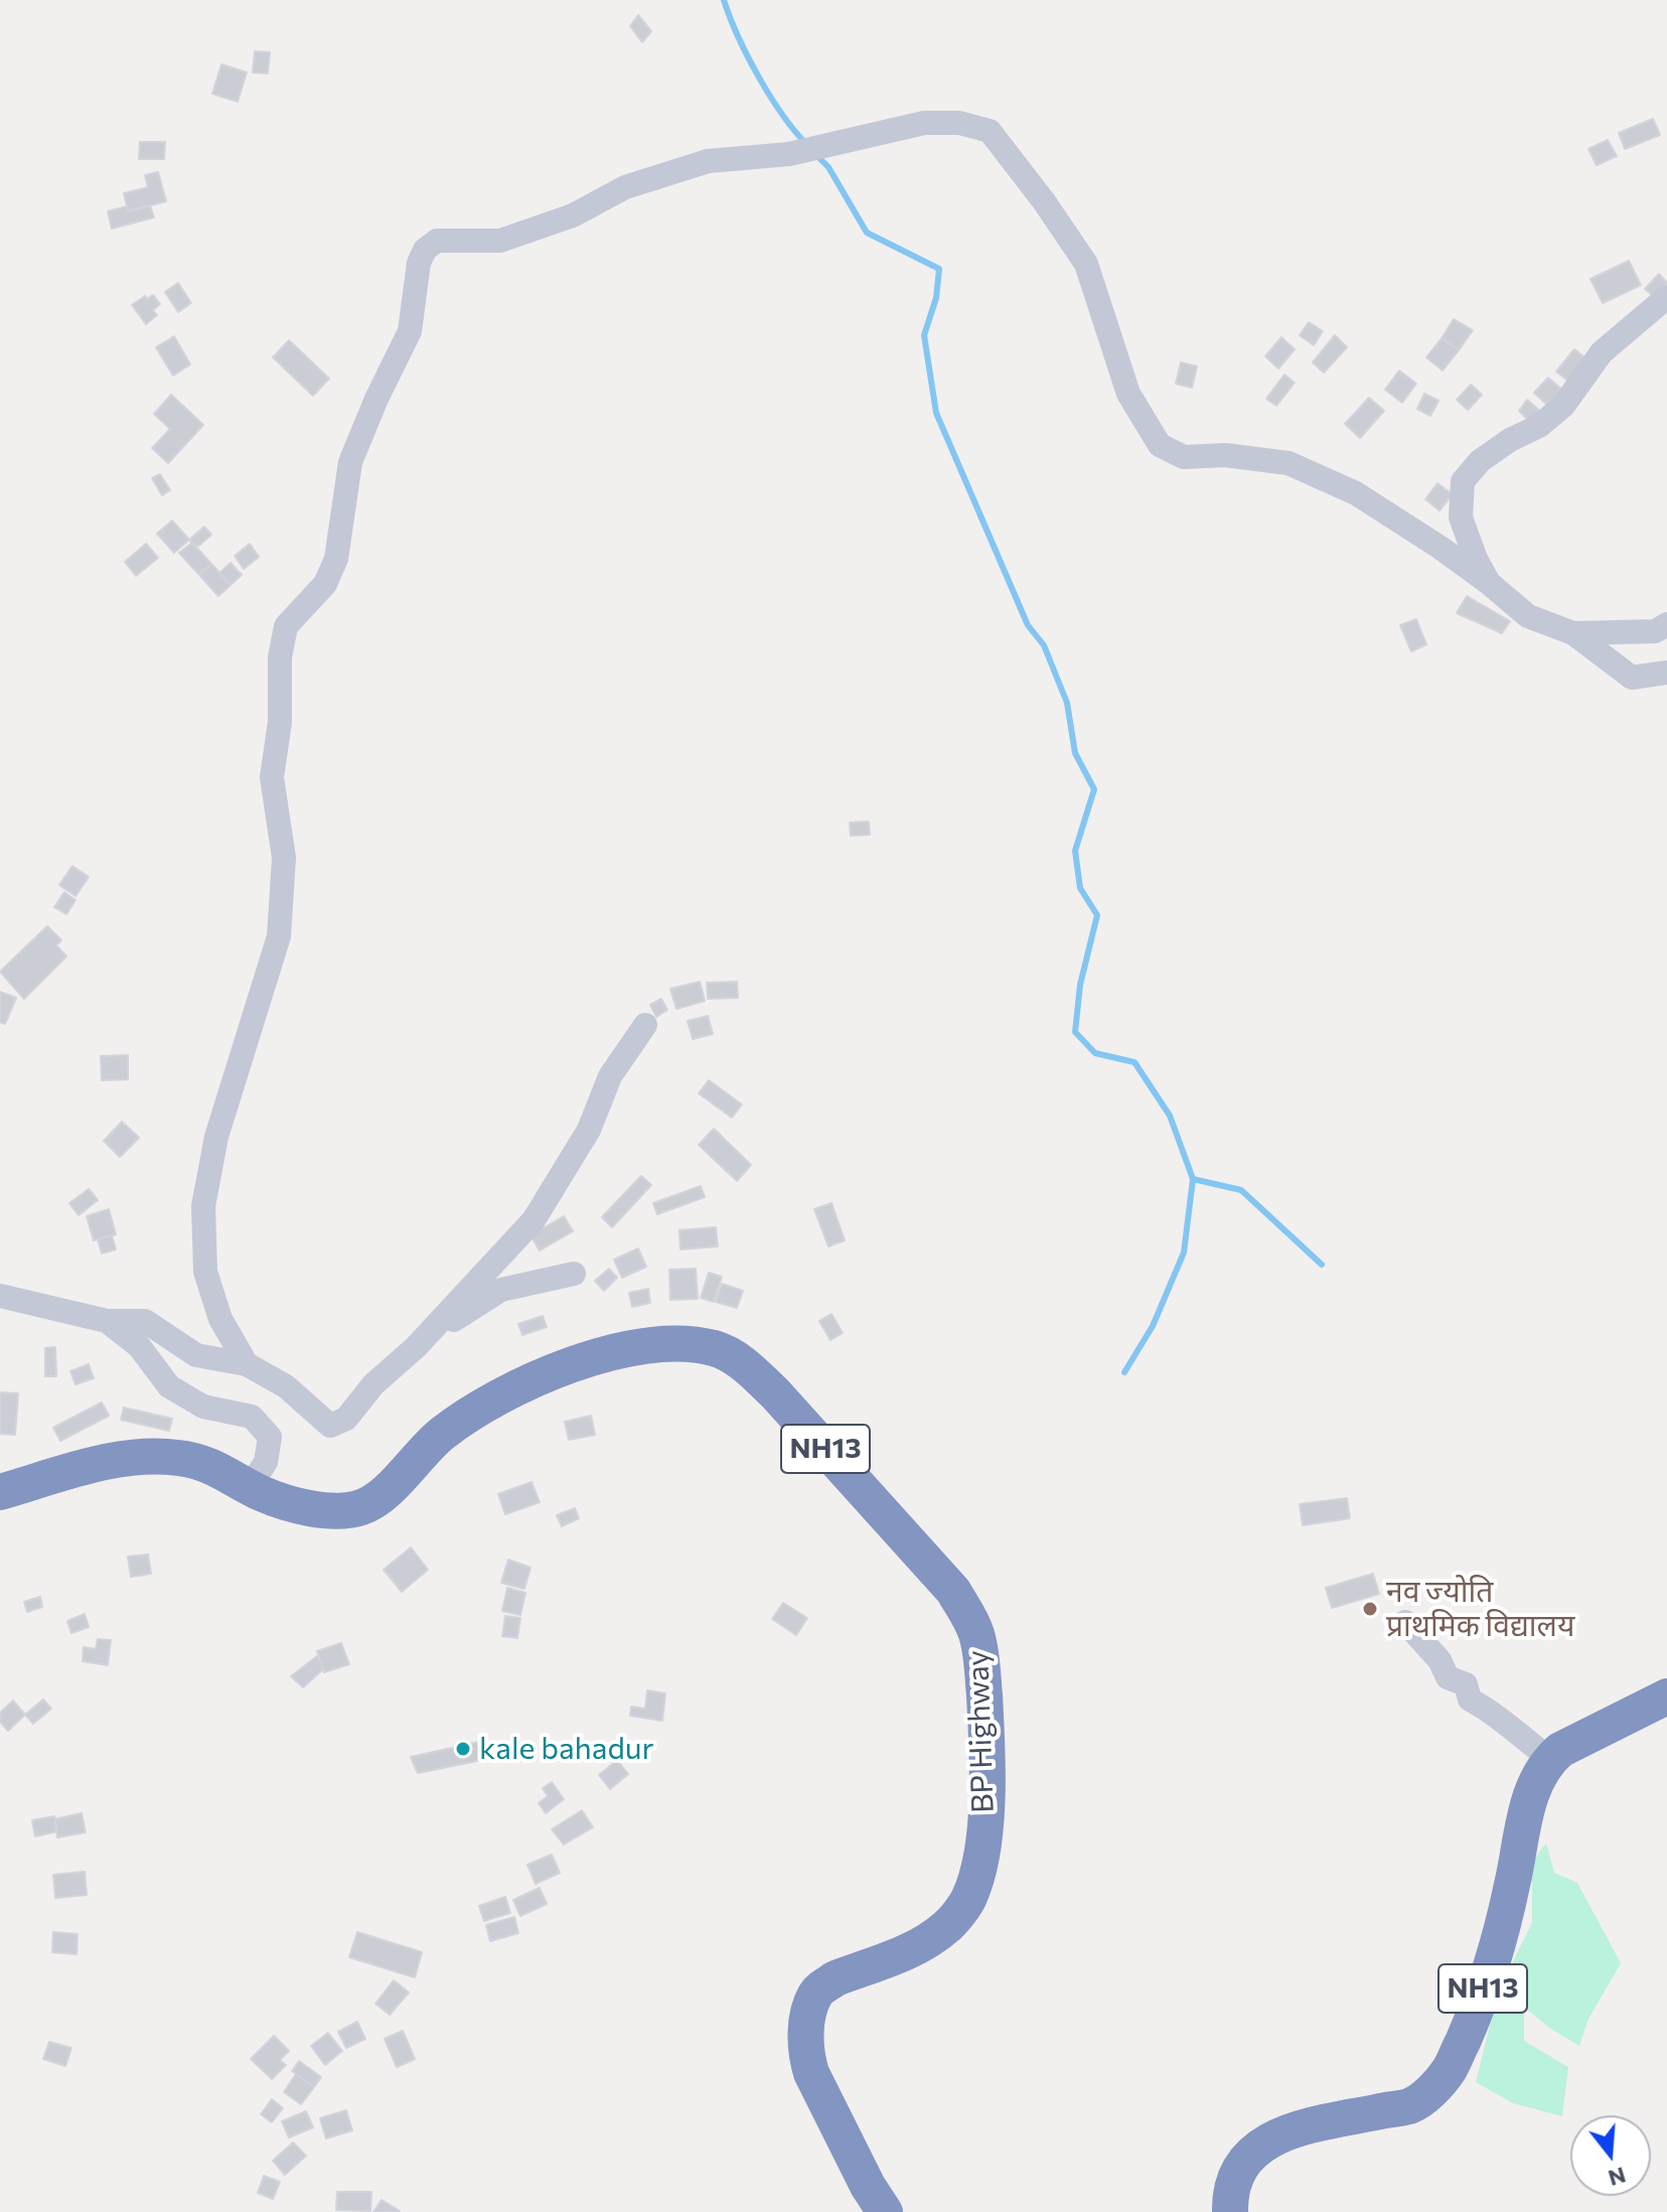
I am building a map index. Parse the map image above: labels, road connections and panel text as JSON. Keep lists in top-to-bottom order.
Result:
{
  "streets": {
    "highway": ["NH13", "BP Highway"]
  },
  "places": ["नव ज्योति प्राथमिक विद्यालय", "kale bahadur"],
  "north": "bottom"
}
